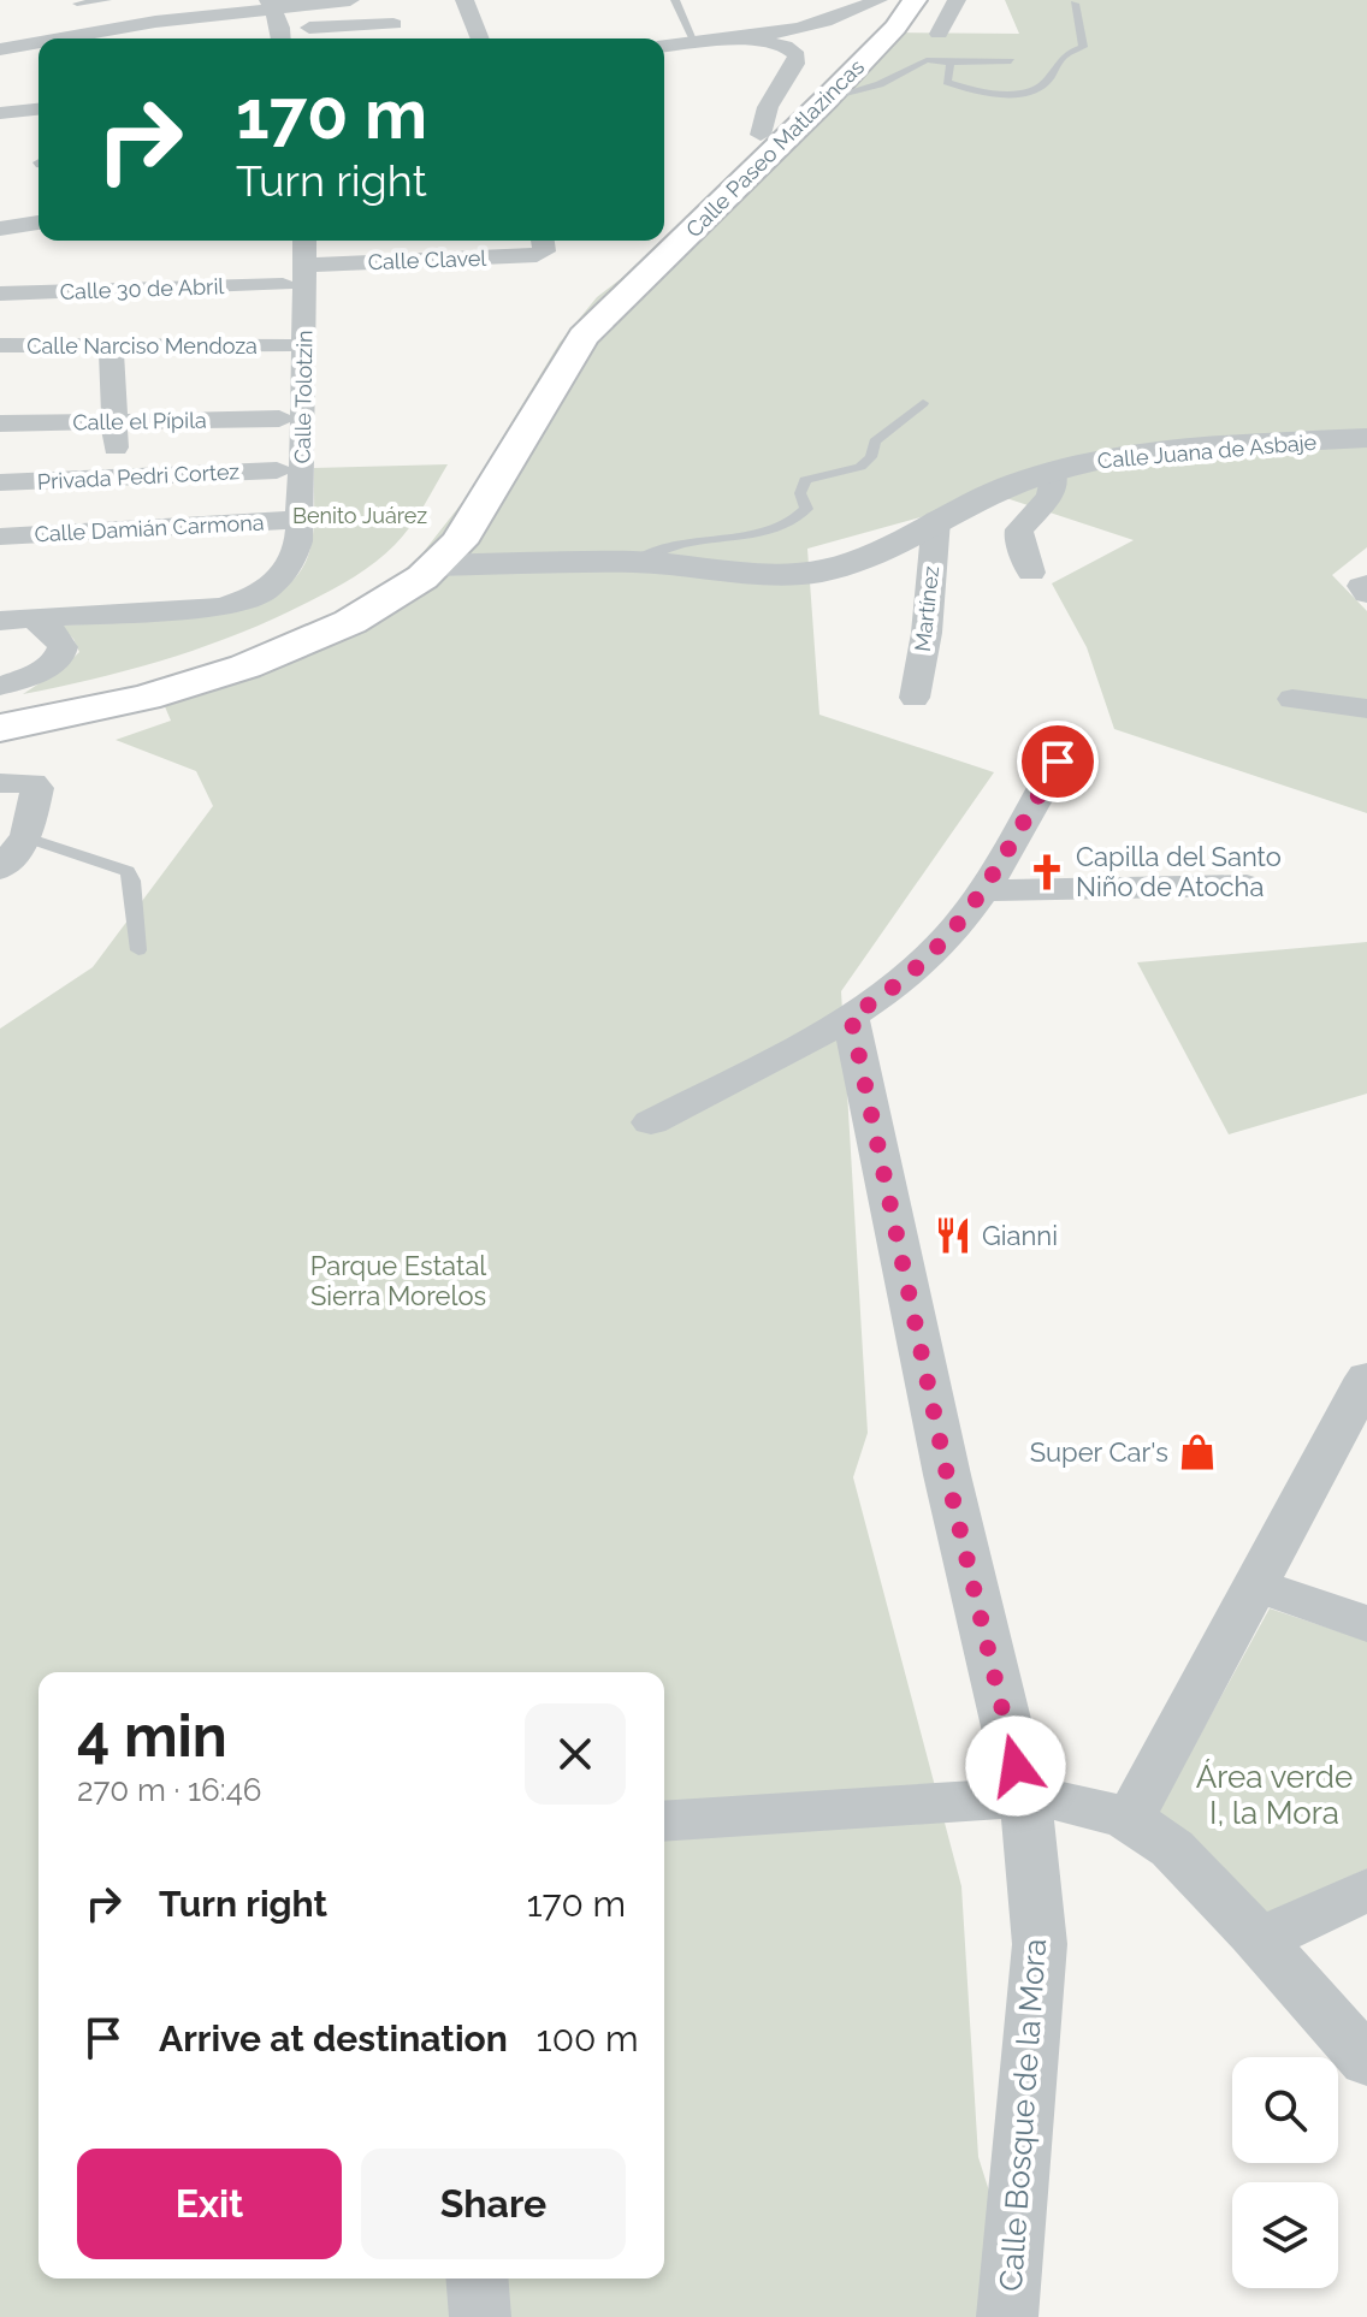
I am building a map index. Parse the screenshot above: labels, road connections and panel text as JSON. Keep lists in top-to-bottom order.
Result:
{
  "streets": {
    "highway": ["Calle Paseo Matlazincas"],
    "street": [
      "Calle Clavel",
      "Calle 30 de Abril",
      "Calle Narciso Mendoza",
      "Calle Tolotzin",
      "Calle el Pípila",
      "Calle Juana de Asbaje",
      "Privada Pedri Cortez",
      "Calle Damián Carmona",
      "Martínez",
      "Calle Bosque de la Mora"
    ]
  },
  "crossings": [
    ["Calle Paseo Matlazincas", "Calle Juana de Asbaje"],
    ["Calle Clavel", "Calle Tolotzin"],
    ["Calle 30 de Abril", "Calle Tolotzin"],
    ["Calle Narciso Mendoza", "Calle Tolotzin"],
    ["Calle Tolotzin", "Calle el Pípila"],
    ["Calle Tolotzin", "Privada Pedri Cortez"],
    ["Calle Tolotzin", "Calle Damián Carmona"],
    ["Calle Juana de Asbaje", "Martínez"]
  ],
  "parks": ["Benito Juárez", "Parque Estatal Sierra Morelos", "Área verde I, la Mora"],
  "places": {
    "church": ["Capilla del Santo Niño de Atocha"],
    "restaurant": ["Gianni"],
    "shop": ["Super Car's"]
  },
  "page": {
    "turn": ["170 m", "Turn right"],
    "heading": ["4 min", "270 m · 16:46"],
    "list": [
      {
        "name": "Turn right",
        "value": "170 m"
      },
      {
        "name": "Arrive at destination",
        "value": "100 m"
      }
    ],
    "buttons": ["Exit", "Share"]
  }
}
